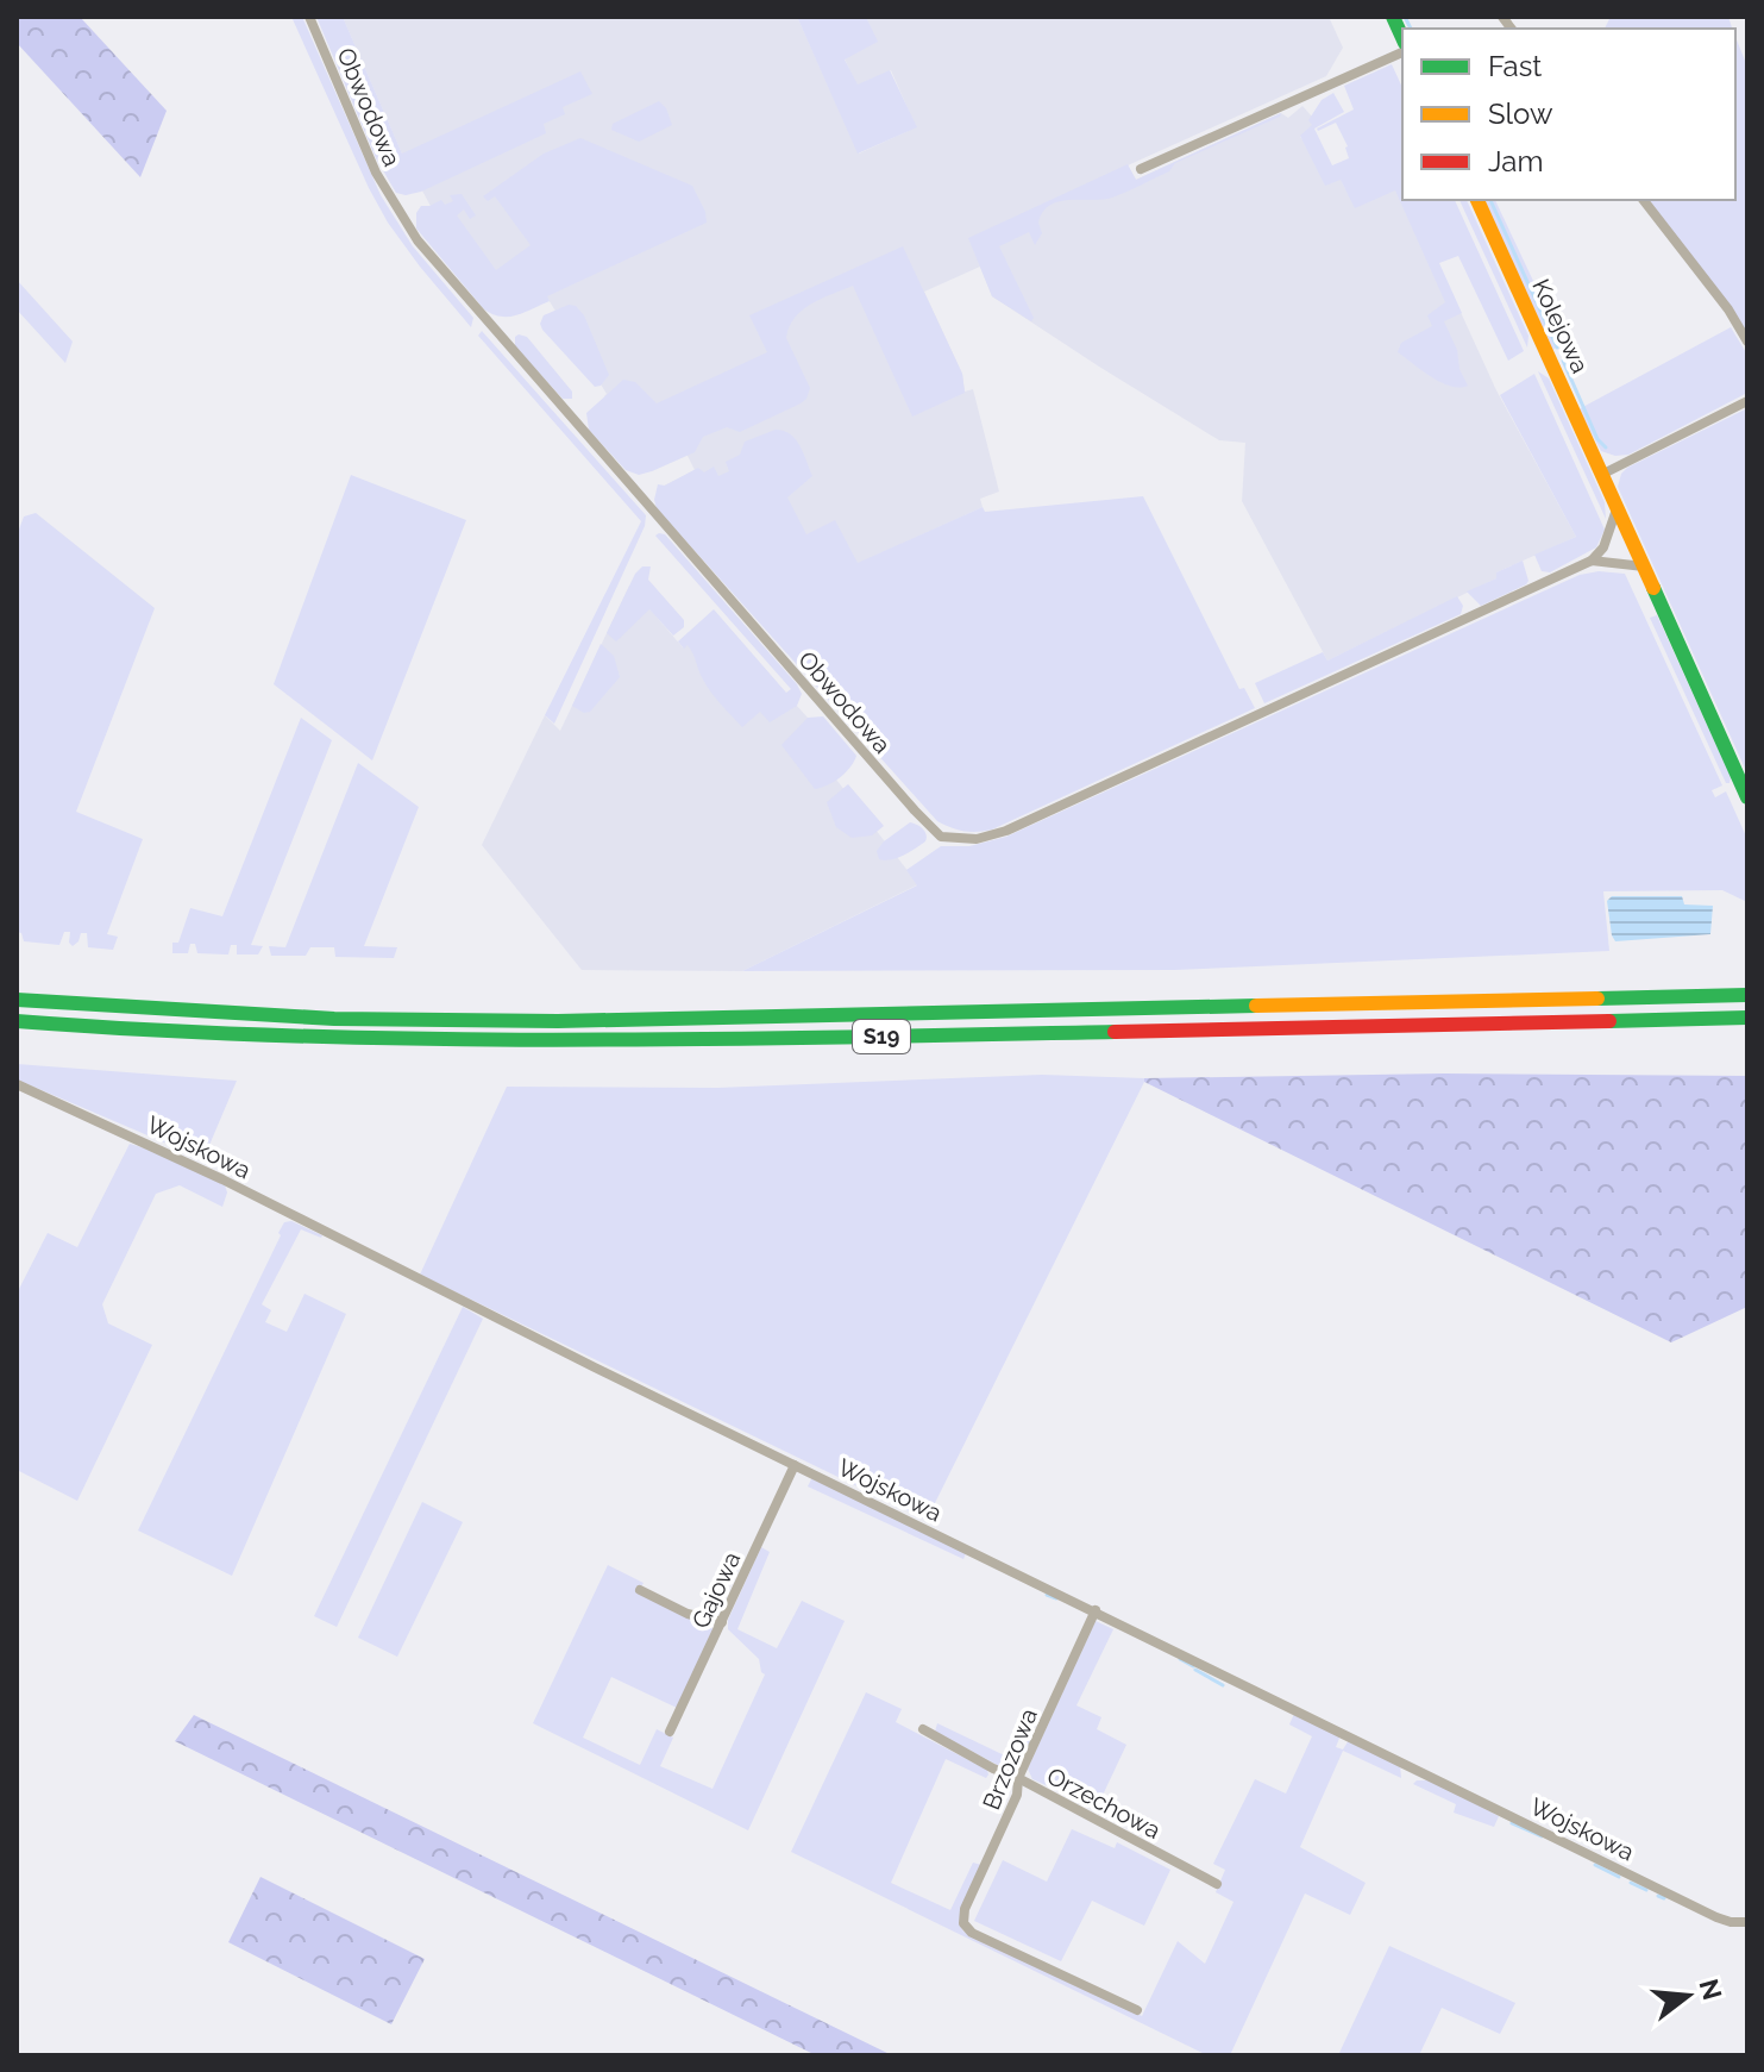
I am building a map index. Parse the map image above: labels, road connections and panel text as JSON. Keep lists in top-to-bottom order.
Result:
{
  "streets": {
    "main road": ["Kolejowa", "S19"],
    "street": [
      "Obwodowa",
      "Wojskowa",
      "Gajowa",
      "Brzozowa",
      "Orzechowa"
    ]
  },
  "crossings": [
    ["Wojskowa", "Gajowa"],
    ["Wojskowa", "Brzozowa"],
    ["Brzozowa", "Orzechowa"]
  ],
  "legend": ["Fast", "Slow", "Jam"],
  "north": "right"
}
